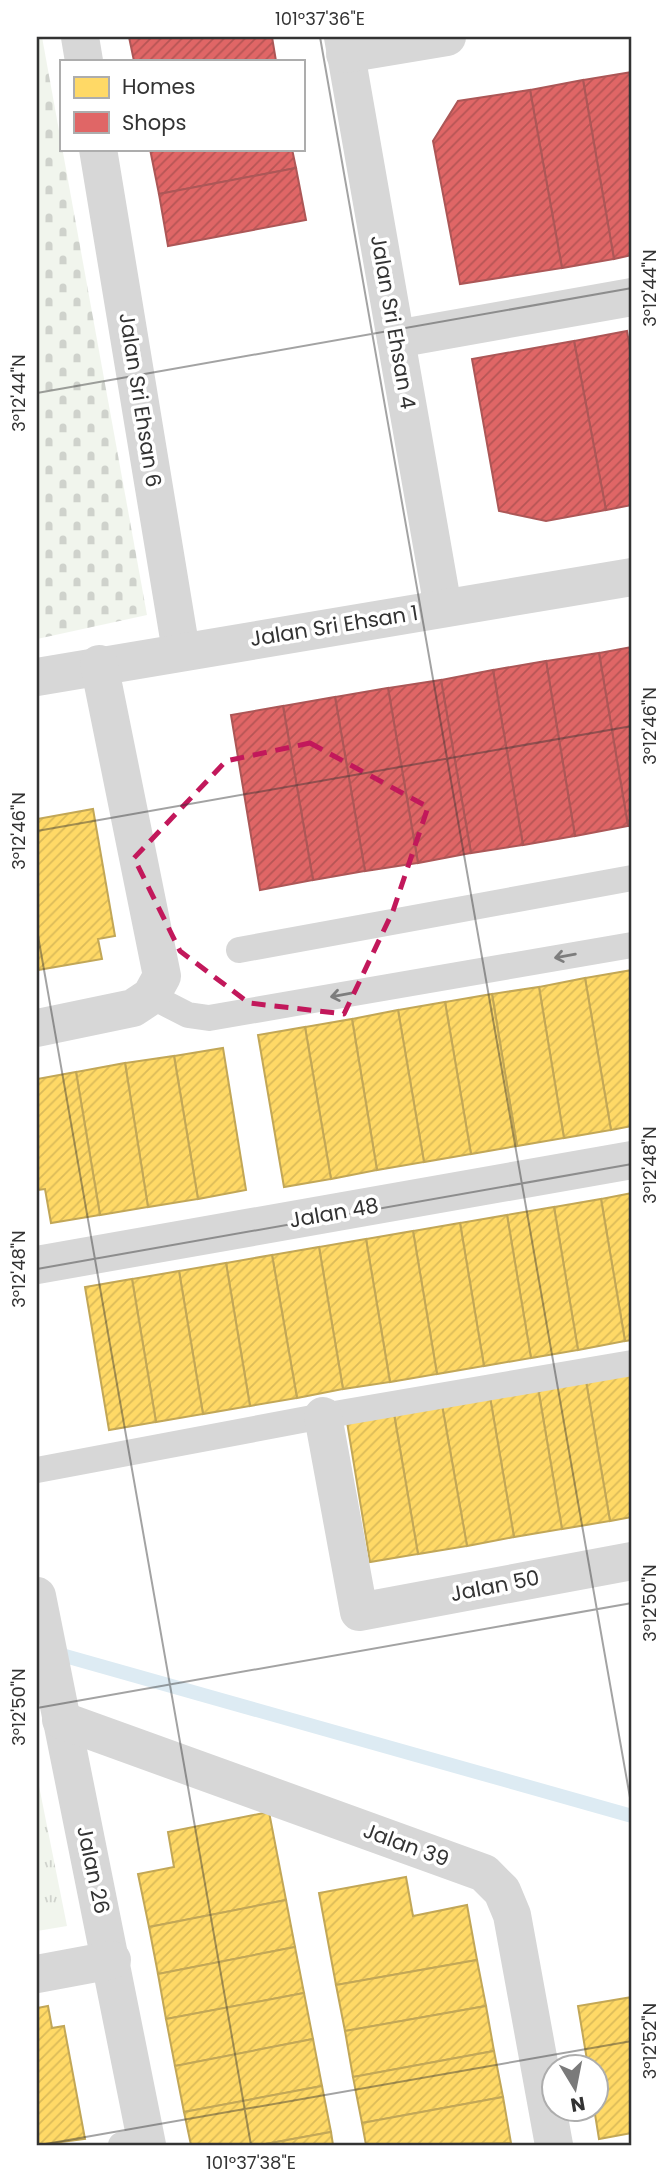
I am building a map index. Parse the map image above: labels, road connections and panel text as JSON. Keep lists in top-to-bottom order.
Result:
{
  "streets": {
    "street": [
      "Jalan Sri Ehsan 4",
      "Jalan Sri Ehsan 6",
      "Jalan Sri Ehsan 1",
      "Jalan 48",
      "Jalan 50",
      "Jalan 39",
      "Jalan 26"
    ]
  },
  "crossings": [
    ["Jalan Sri Ehsan 4", "Jalan Sri Ehsan 1"],
    ["Jalan Sri Ehsan 6", "Jalan Sri Ehsan 1"],
    ["Jalan 39", "Jalan 26"]
  ],
  "legend": ["Homes", "Shops"],
  "north": "bottom",
  "coordinates": [
    "101°37'36\"E",
    "3°12'44\"N",
    "3°12'46\"N",
    "3°12'48\"N",
    "3°12'50\"N",
    "3°12'52\"N",
    "101°37'38\"E"
  ]
}
